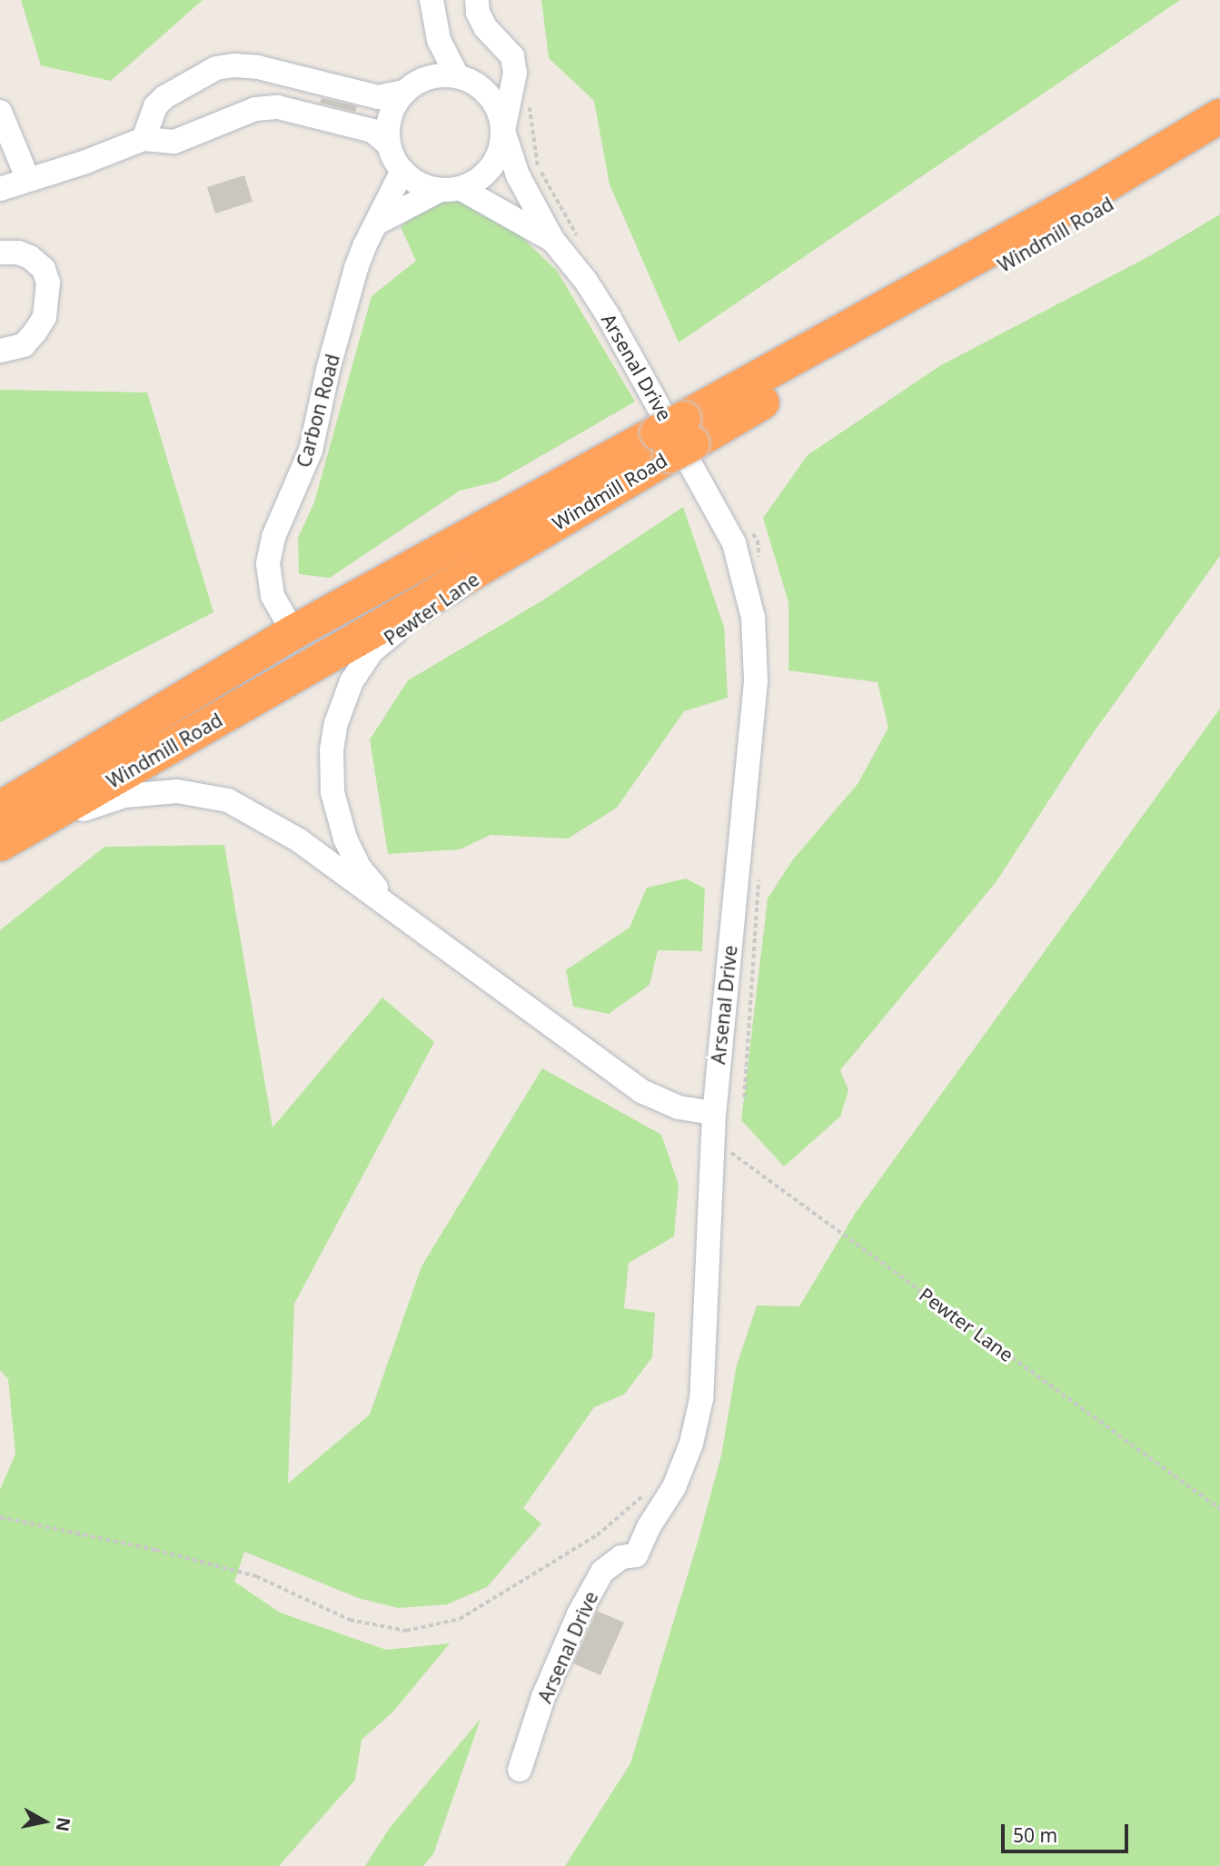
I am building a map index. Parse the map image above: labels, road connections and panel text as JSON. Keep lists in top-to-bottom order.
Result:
{
  "streets": {
    "highway": ["Windmill Road"],
    "lane": ["Arsenal Drive", "Carbon Road", "Pewter Lane"]
  },
  "crossings": [
    ["Windmill Road", "Carbon Road"],
    ["Windmill Road", "Pewter Lane"],
    ["Arsenal Drive", "Carbon Road"],
    ["Arsenal Drive", "Pewter Lane"]
  ],
  "scale_bar": "50 m",
  "north": "right"
}
